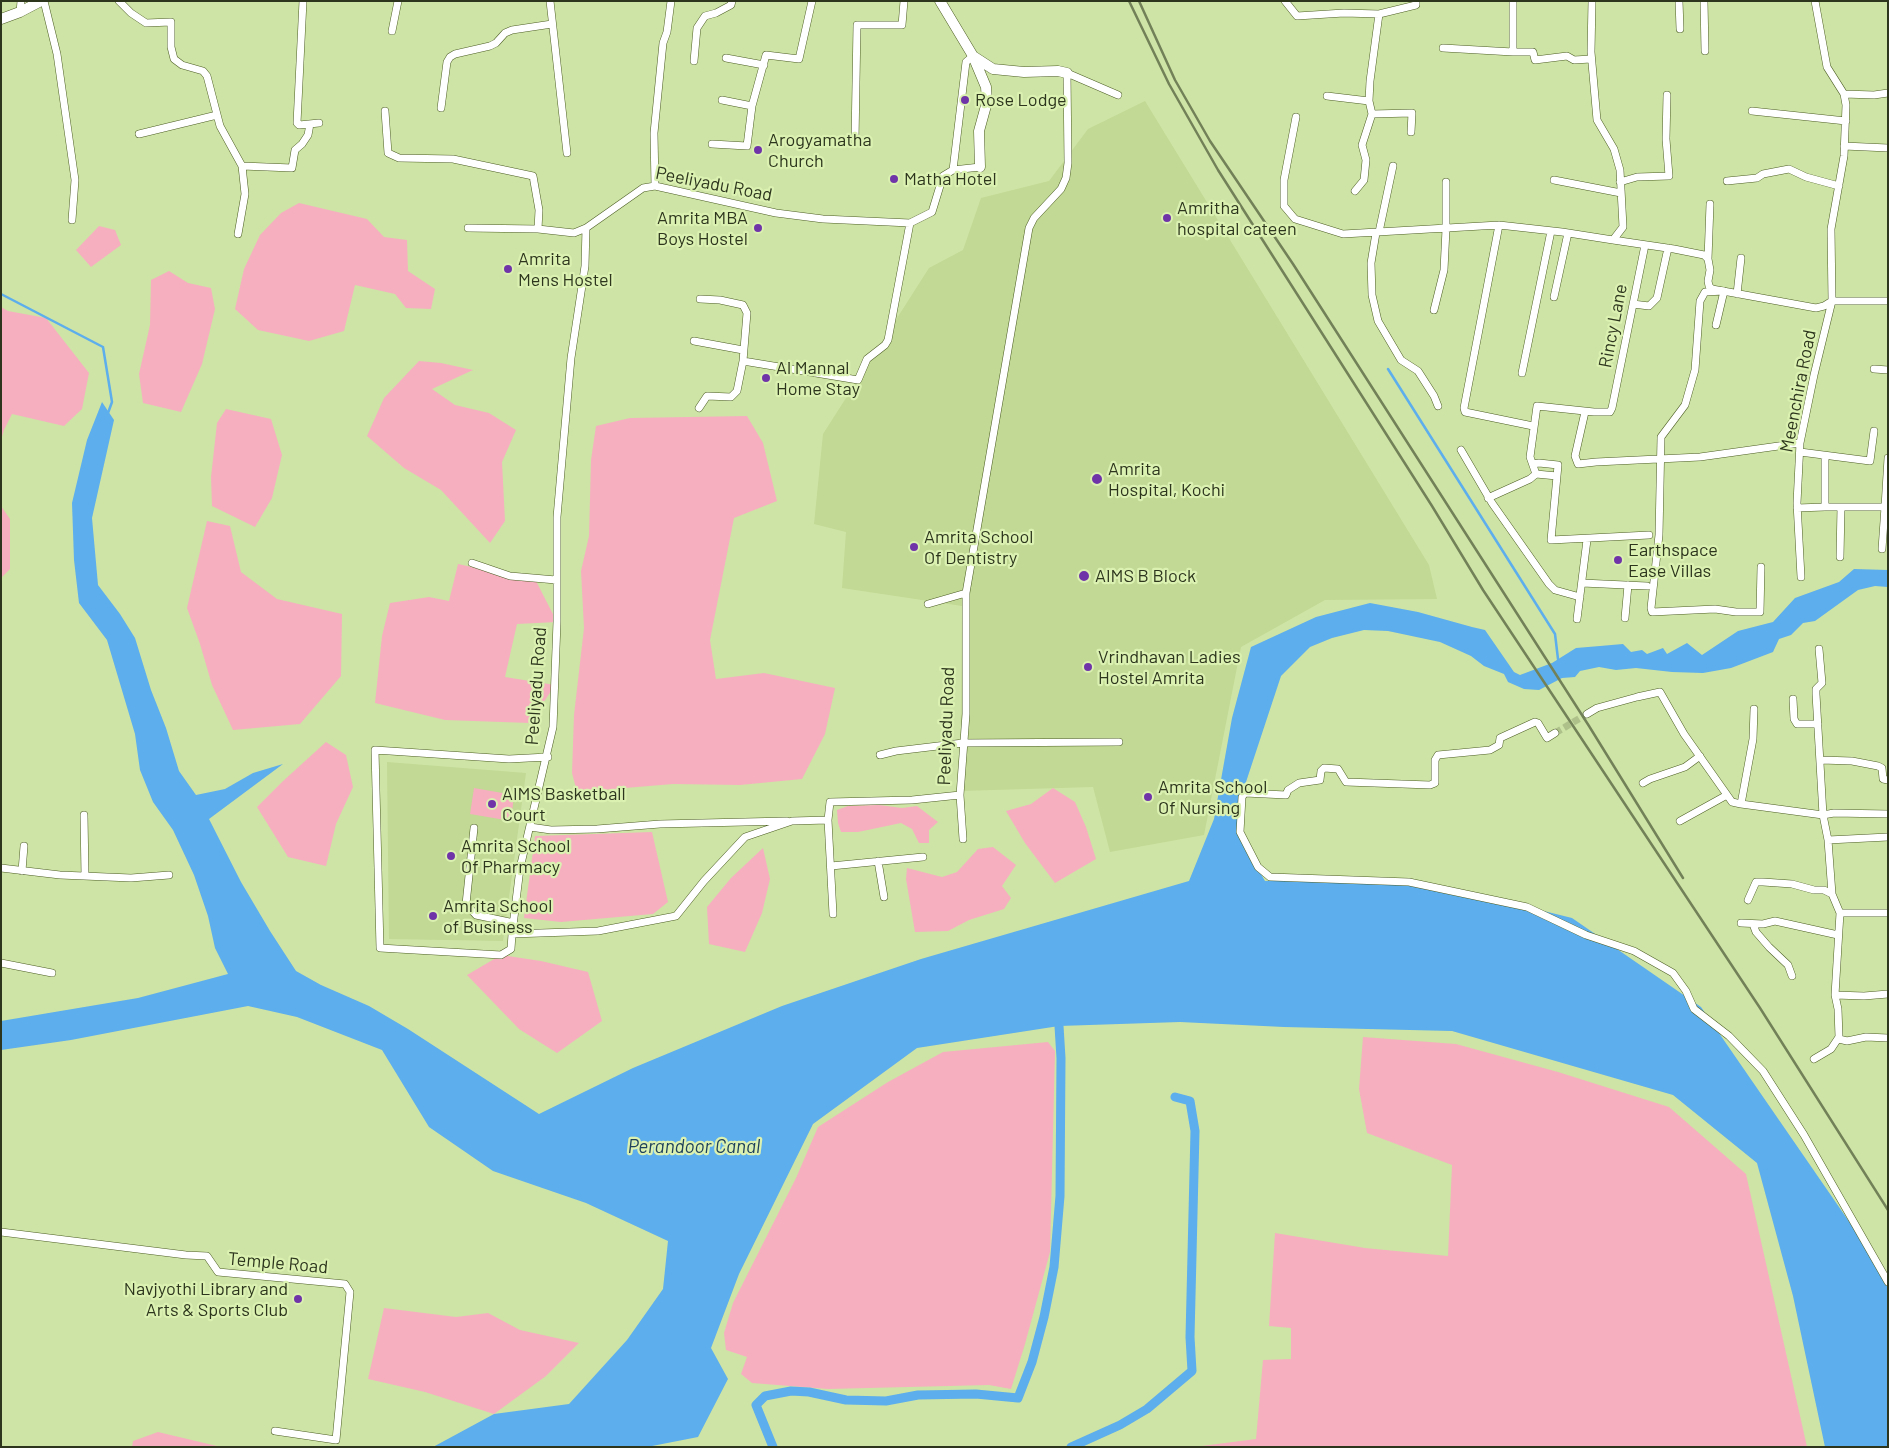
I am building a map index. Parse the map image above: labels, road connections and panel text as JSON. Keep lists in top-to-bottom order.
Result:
{
  "streets": {
    "street": [
      "Peeliyadu Road",
      "Rincy Lane",
      "Meenchira Road",
      "Temple Road"
    ]
  },
  "water": ["Perandoor Canal"],
  "places": [
    "Rose Lodge",
    "Arogyamatha Church",
    "Matha Hotel",
    "Amritha hospital cateen",
    "Amrita MBA Boys Hostel",
    "Amrita Mens Hostel",
    "Al Mannal Home Stay",
    "Amrita Hospital, Kochi",
    "Amrita School Of Dentistry",
    "Earthspace Ease Villas",
    "AIMS B Block",
    "Vrindhavan Ladies Hostel Amrita",
    "Amrita School Of Nursing",
    "AIMS Basketball Court",
    "Amrita School Of Pharmacy",
    "Amrita School of Business",
    "Navjyothi Library and Arts & Sports Club"
  ]
}
